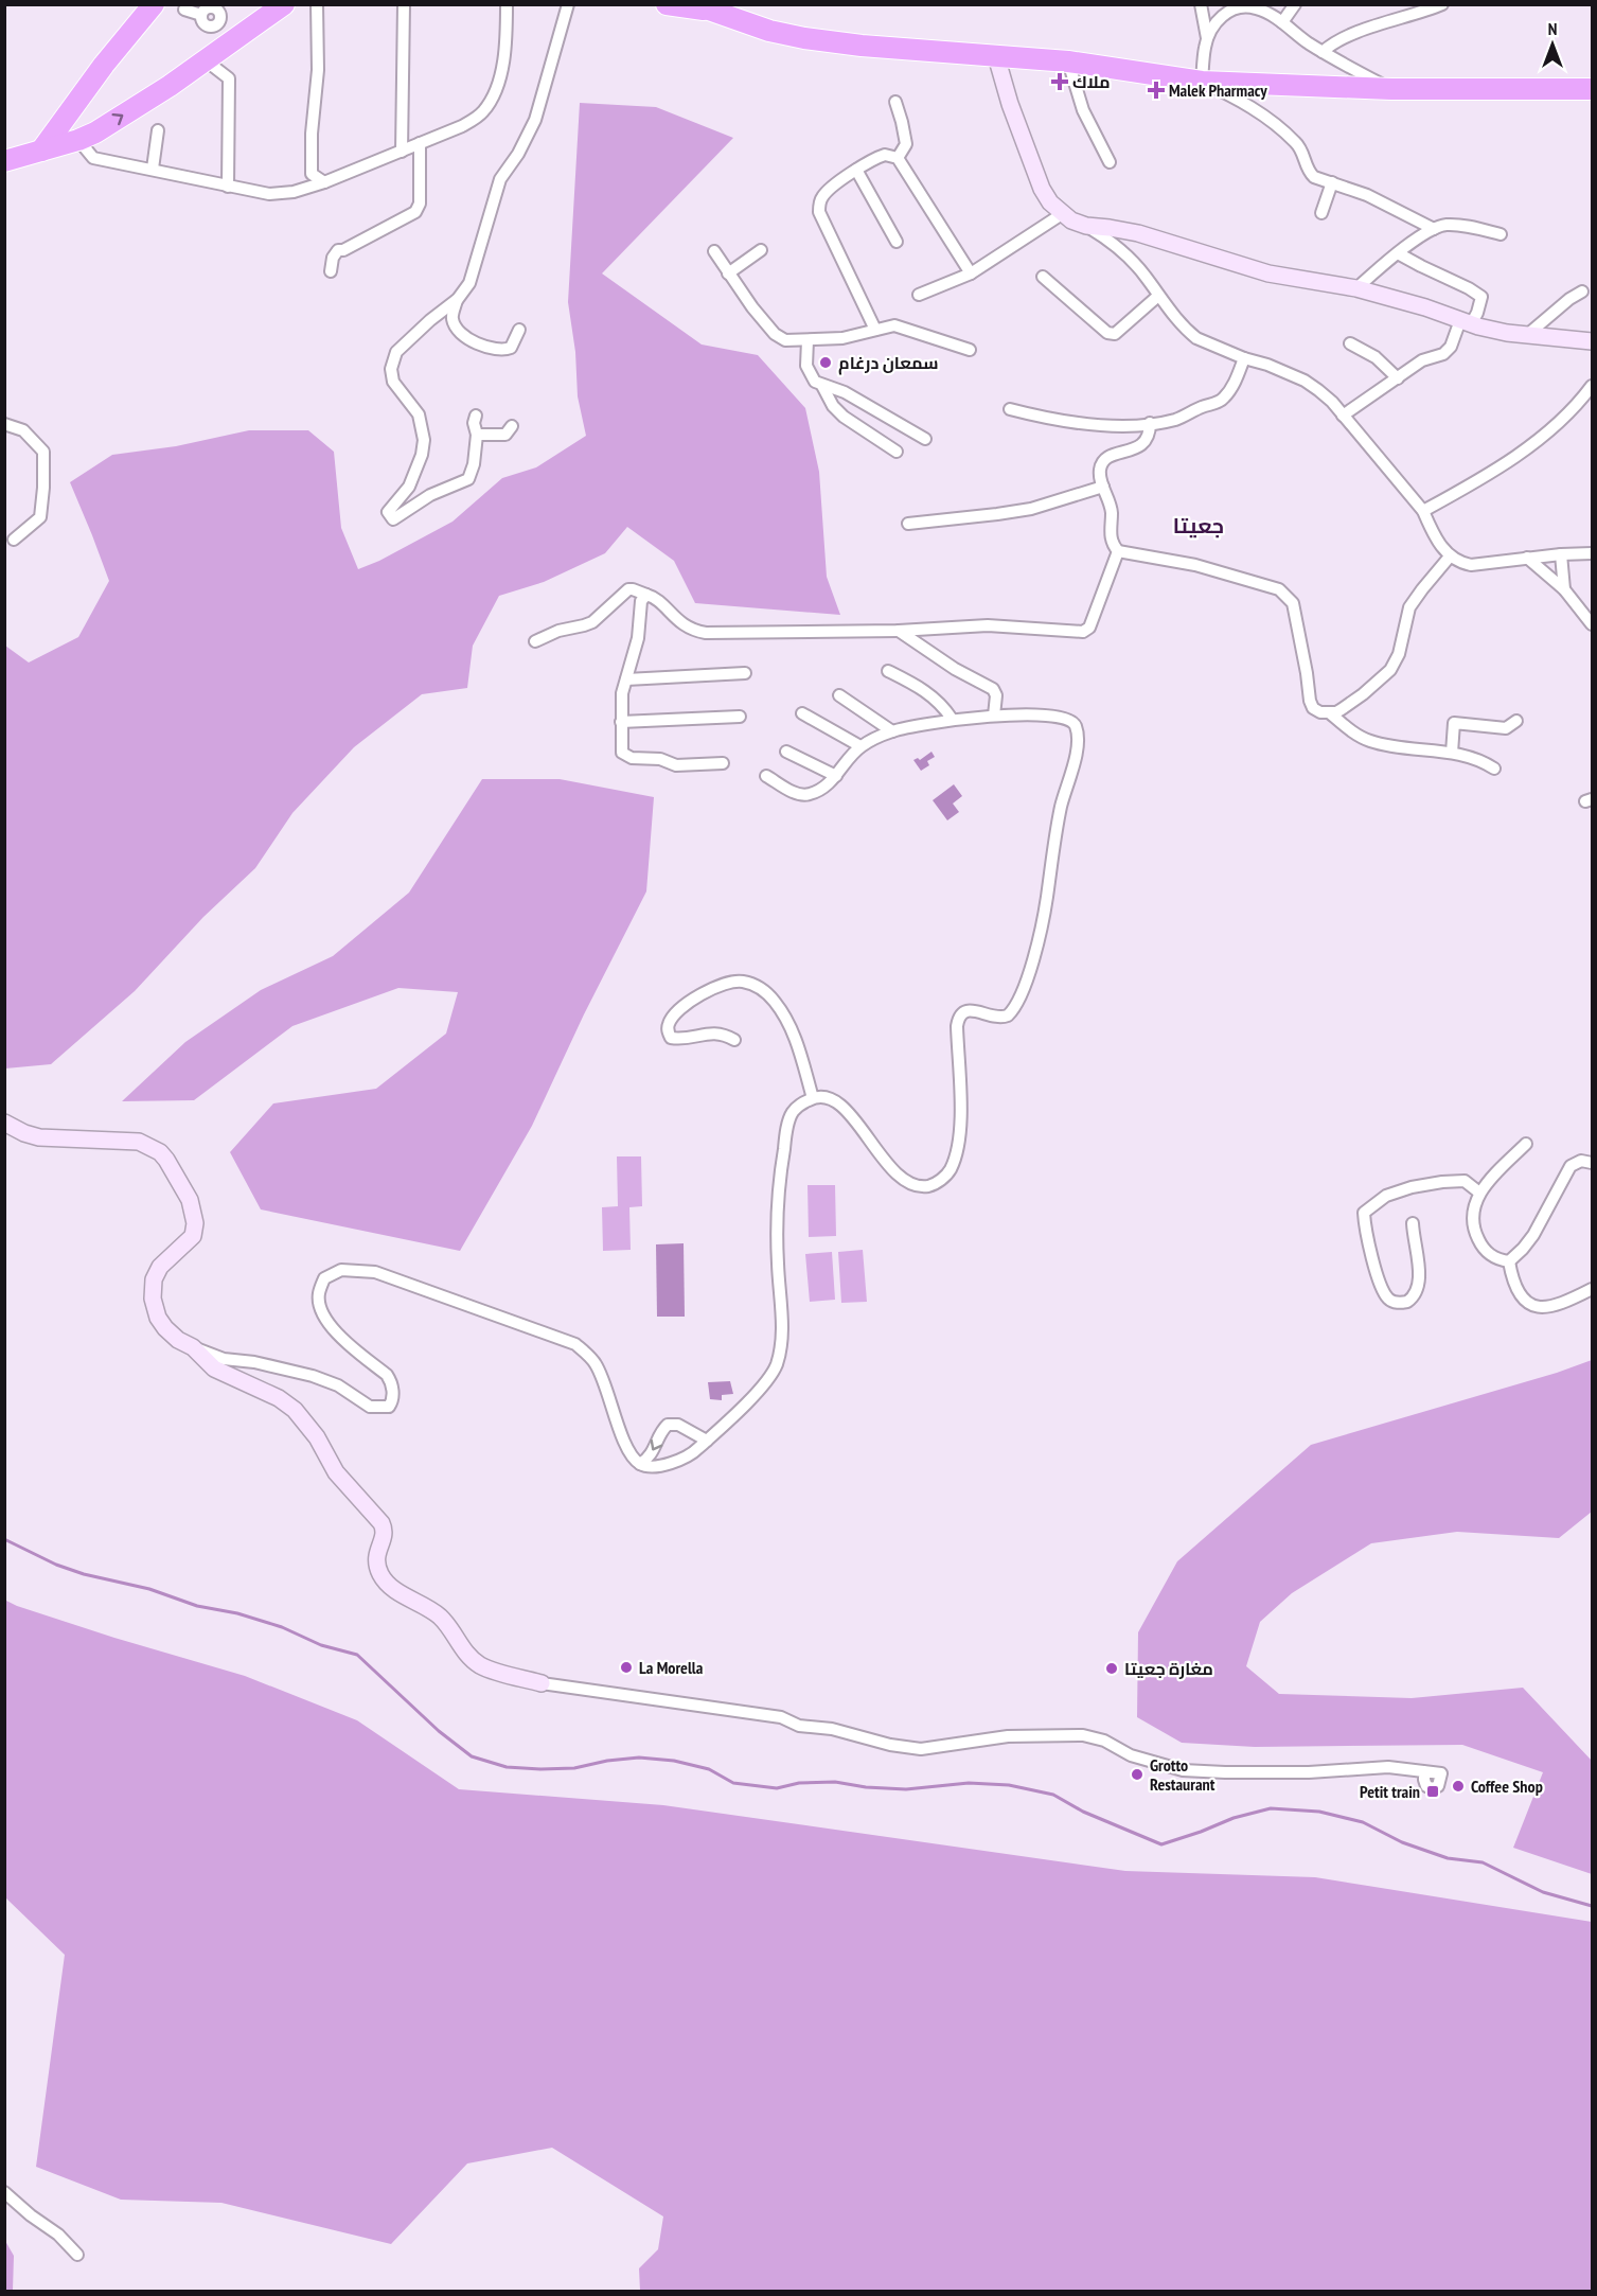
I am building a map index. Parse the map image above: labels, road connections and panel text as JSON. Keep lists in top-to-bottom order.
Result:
{
  "districts": ["جعيتا"],
  "places": {
    "health": ["ملاك", "Malek Pharmacy"],
    "other": [
      "سمعان درغام",
      "La Morella",
      "مغارة جعيتا",
      "Grotto Restaurant",
      "Coffee Shop"
    ],
    "transit": ["Petit train"]
  },
  "north": "top"
}
